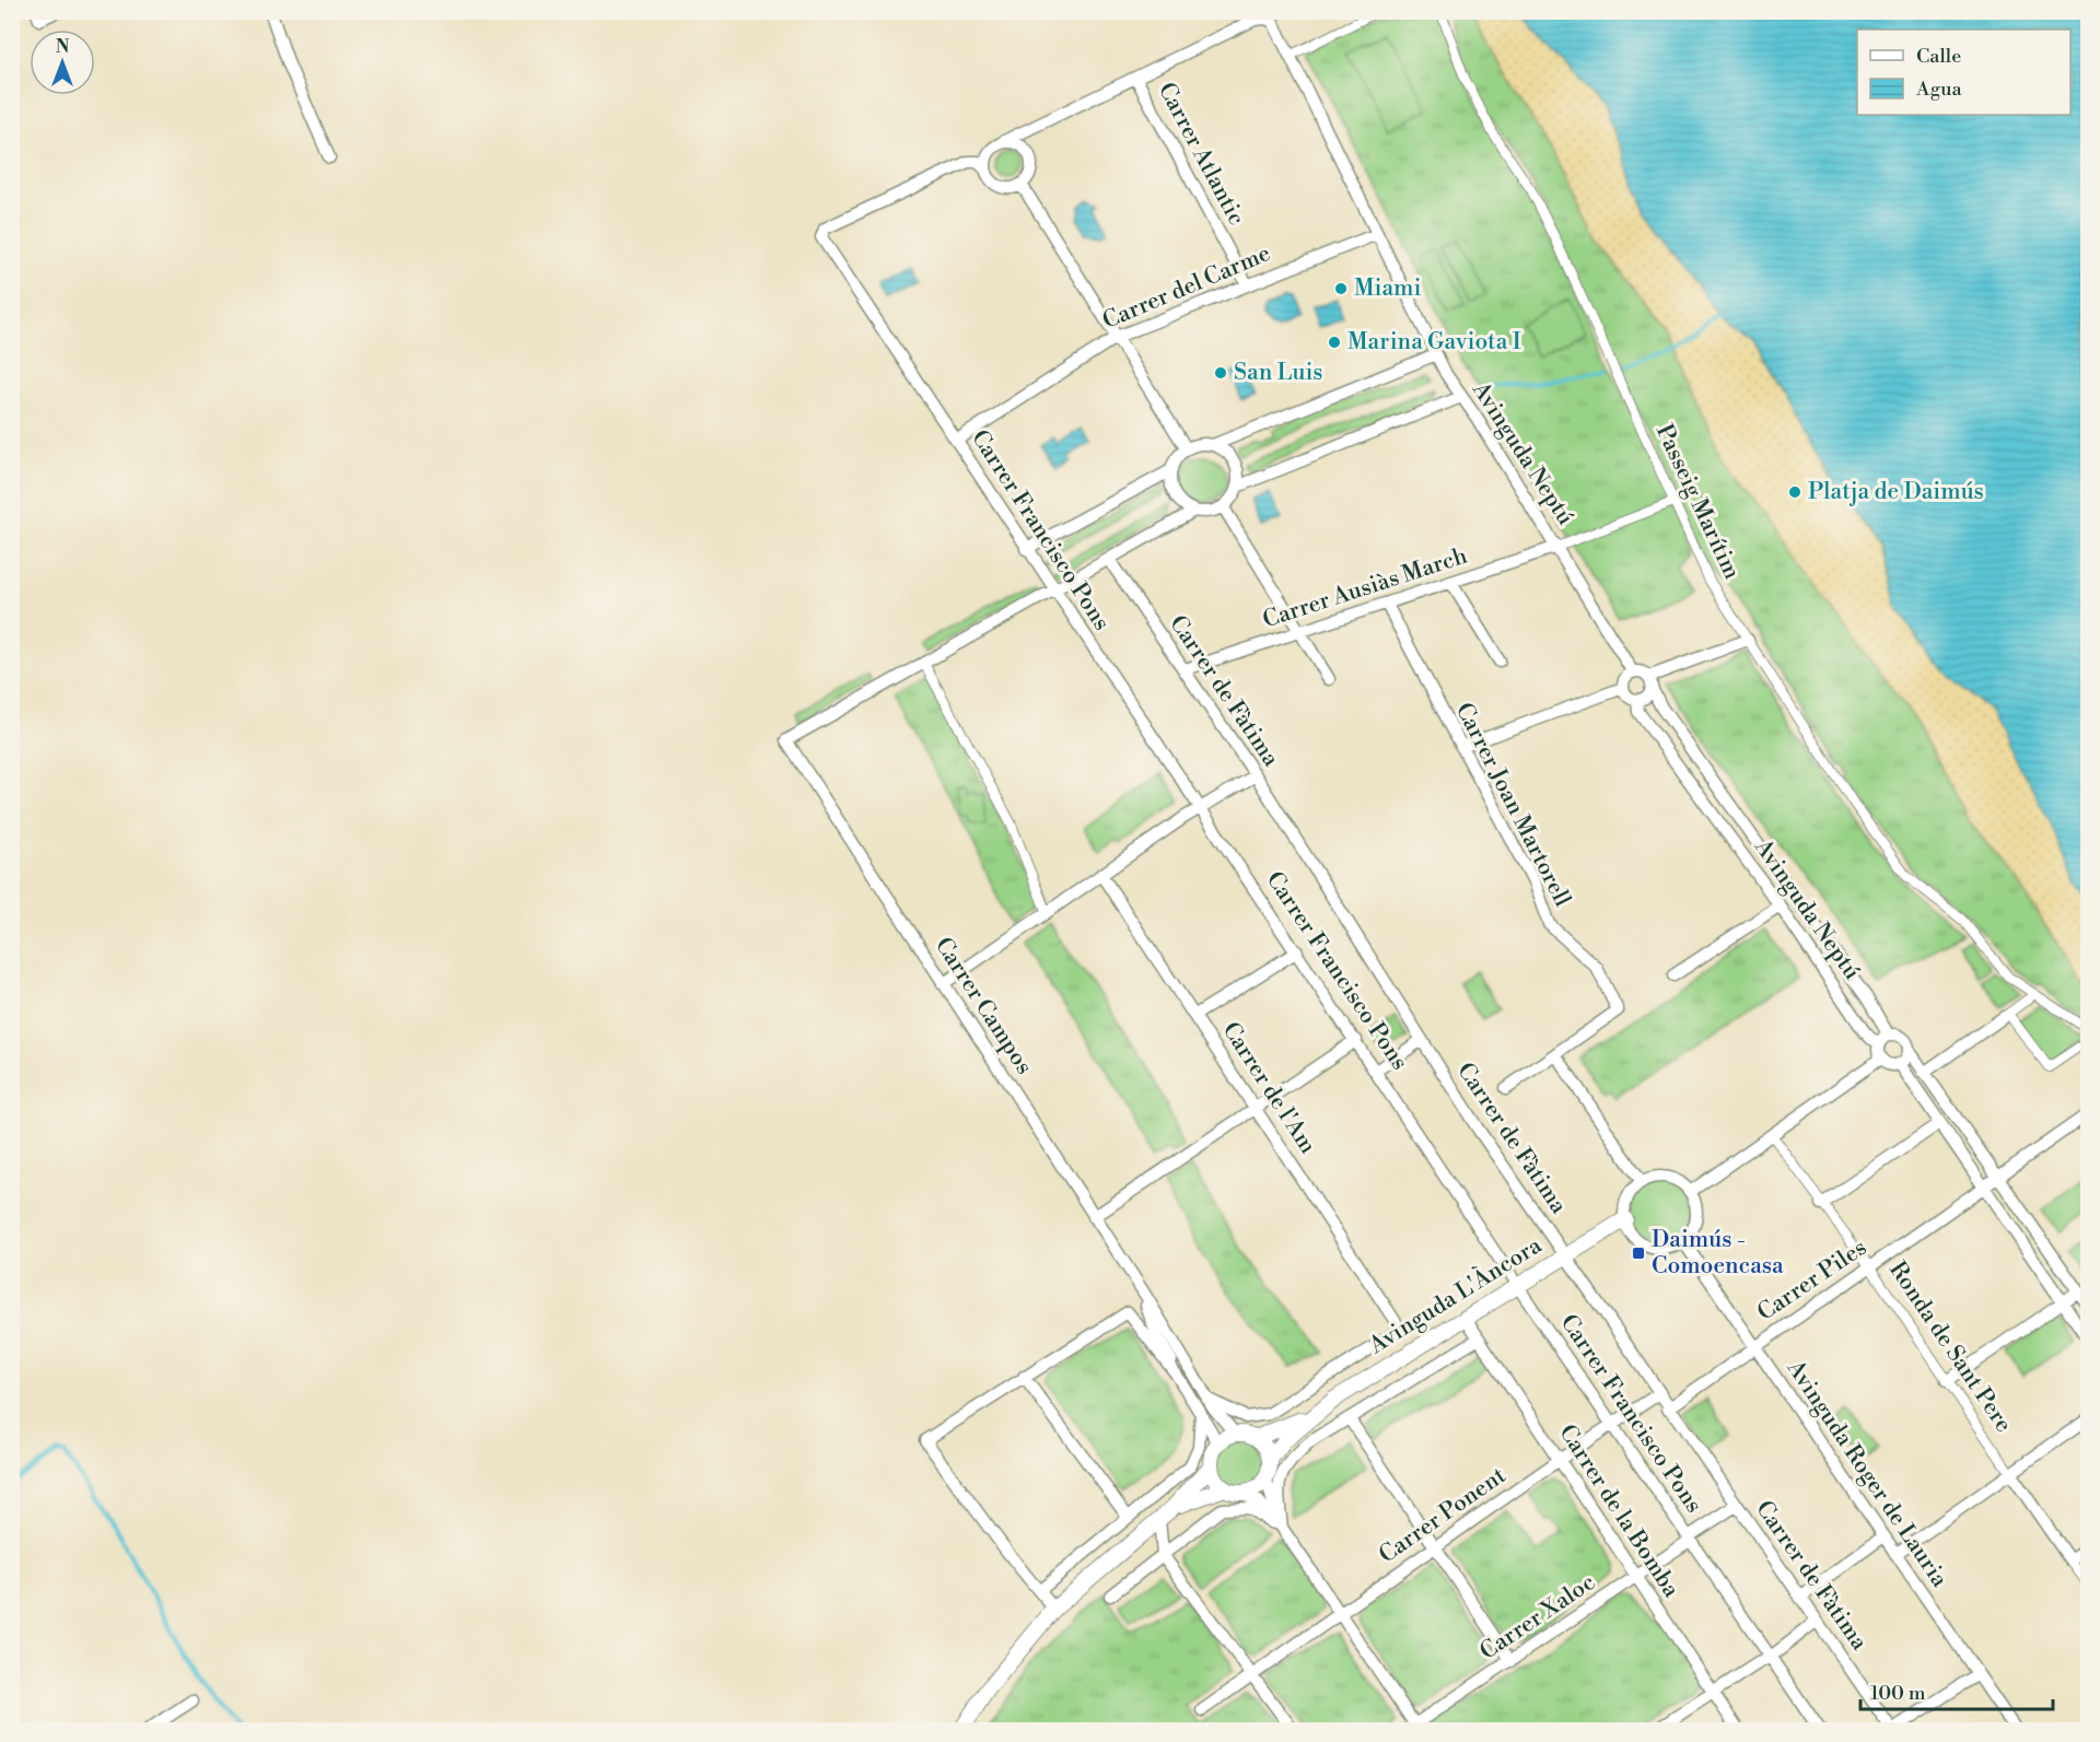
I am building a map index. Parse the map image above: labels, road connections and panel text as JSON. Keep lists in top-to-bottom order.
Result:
{
  "streets": {
    "street": [
      "Carrer Atlantic",
      "Carrer del Carme",
      "Avinguda Neptú",
      "Passeig Marítim",
      "Carrer Francisco Pons",
      "Carrer Ausiàs March",
      "Carrer de Fàtima",
      "Carrer Joan Martorell",
      "Carrer Campos",
      "Carrer de l'Am",
      "Carrer Piles",
      "Avinguda L'Àncora",
      "Ronda de Sant Pere",
      "Avinguda Roger de Lauria",
      "Carrer de la Bomba",
      "Carrer Ponent",
      "Carrer Xaloc"
    ]
  },
  "crossings": [
    ["Carrer Atlantic", "Carrer del Carme"],
    ["Carrer Atlantic", "Avinguda Neptú"],
    ["Carrer del Carme", "Avinguda Neptú"],
    ["Carrer del Carme", "Carrer Francisco Pons"],
    ["Avinguda Neptú", "Carrer Francisco Pons"],
    ["Avinguda Neptú", "Carrer Ausiàs March"],
    ["Carrer Francisco Pons", "Avinguda L'Àncora"],
    ["Carrer Francisco Pons", "Carrer Ponent"],
    ["Carrer Francisco Pons", "Carrer Xaloc"],
    ["Carrer Ausiàs March", "Carrer de Fàtima"],
    ["Carrer Ausiàs March", "Carrer Joan Martorell"],
    ["Carrer de Fàtima", "Carrer Piles"],
    ["Carrer de Fàtima", "Avinguda L'Àncora"],
    ["Carrer de Fàtima", "Carrer Ponent"],
    ["Carrer de Fàtima", "Carrer Xaloc"],
    ["Carrer Campos", "Carrer de l'Am"],
    ["Carrer Campos", "Avinguda L'Àncora"],
    ["Carrer Piles", "Ronda de Sant Pere"],
    ["Carrer Piles", "Avinguda Roger de Lauria"],
    ["Avinguda L'Àncora", "Avinguda Roger de Lauria"],
    ["Avinguda L'Àncora", "Carrer de la Bomba"],
    ["Carrer de la Bomba", "Carrer Ponent"],
    ["Carrer de la Bomba", "Carrer Xaloc"]
  ],
  "places": {
    "other": [
      "Miami",
      "Marina Gaviota I",
      "San Luis",
      "Platja de Daimús"
    ],
    "transit": ["Daimús - Comoencasa"]
  },
  "legend": ["Calle", "Agua"],
  "scale_bar": "100 m",
  "north": "top"
}
